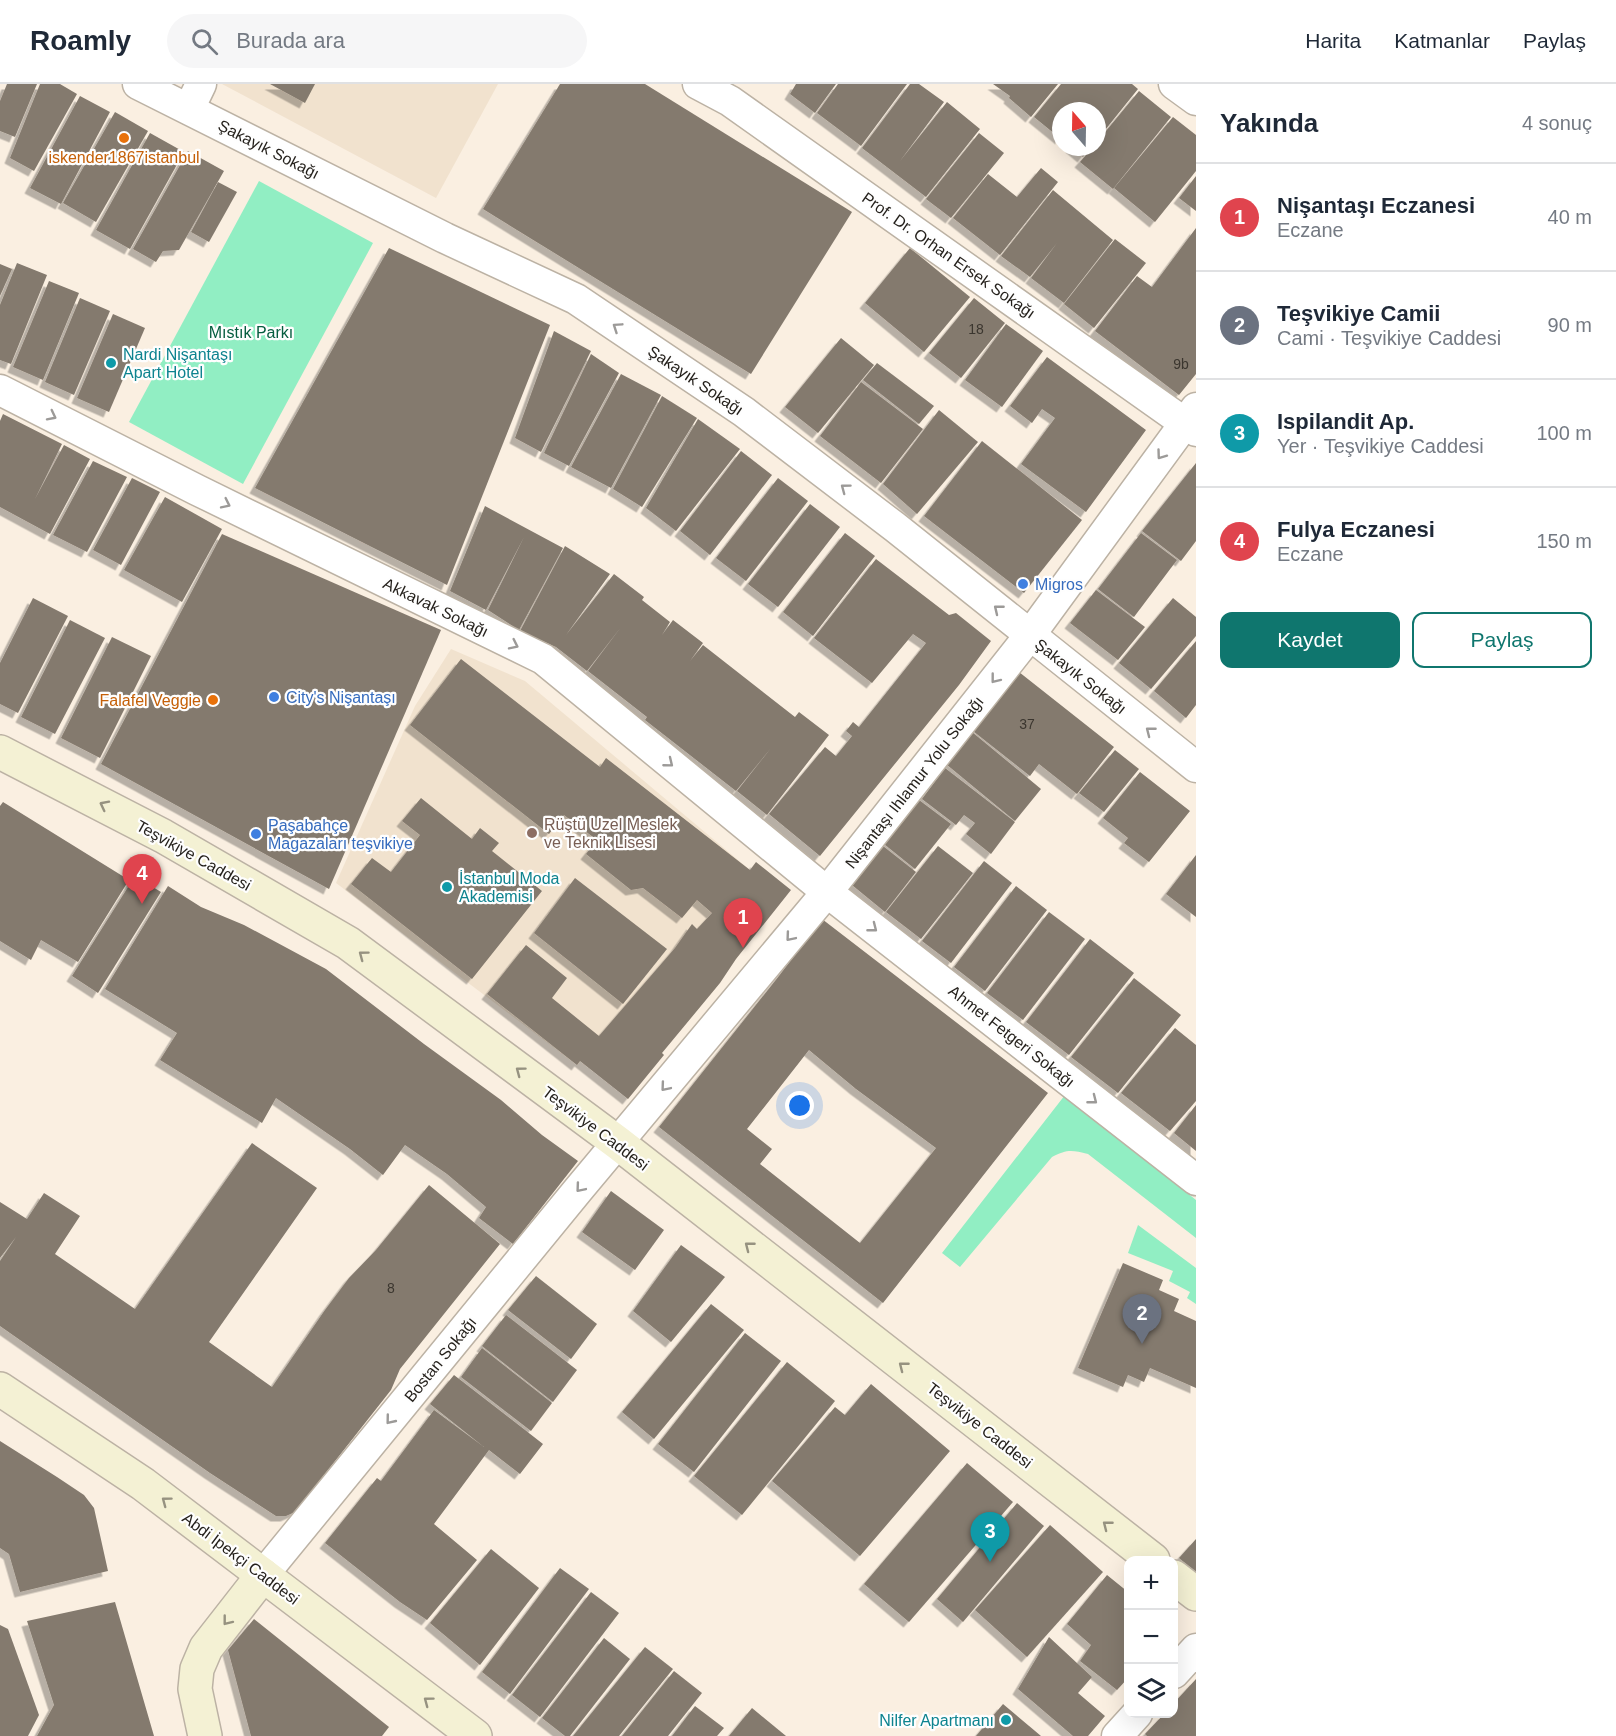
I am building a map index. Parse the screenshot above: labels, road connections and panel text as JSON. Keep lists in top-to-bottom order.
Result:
{
  "streets": {
    "main road": ["Teşvikiye Caddesi", "Abdi İpekçi Caddesi"],
    "street": [
      "Şakayık Sokağı",
      "Prof. Dr. Orhan Ersek Sokağı",
      "Akkavak Sokağı",
      "Nişantaşı Ihlamur Yolu Sokağı",
      "Ahmet Fetgeri Sokağı",
      "Bostan Sokağı"
    ]
  },
  "crossings": [
    ["Şakayık Sokağı", "Nişantaşı Ihlamur Yolu Sokağı"],
    ["Prof. Dr. Orhan Ersek Sokağı", "Nişantaşı Ihlamur Yolu Sokağı"],
    ["Akkavak Sokağı", "Nişantaşı Ihlamur Yolu Sokağı"],
    ["Akkavak Sokağı", "Ahmet Fetgeri Sokağı"],
    ["Nişantaşı Ihlamur Yolu Sokağı", "Teşvikiye Caddesi"],
    ["Nişantaşı Ihlamur Yolu Sokağı", "Ahmet Fetgeri Sokağı"],
    ["Nişantaşı Ihlamur Yolu Sokağı", "Bostan Sokağı"],
    ["Teşvikiye Caddesi", "Bostan Sokağı"],
    ["Bostan Sokağı", "Abdi İpekçi Caddesi"]
  ],
  "one_way": [
    "Şakayık Sokağı",
    "Akkavak Sokağı",
    "Nişantaşı Ihlamur Yolu Sokağı",
    "Teşvikiye Caddesi",
    "Ahmet Fetgeri Sokağı",
    "Bostan Sokağı",
    "Abdi İpekçi Caddesi"
  ],
  "parks": ["Mıstık Parkı"],
  "places": [
    "iskender1867istanbul",
    "Nardi Nişantaşı Apart Hotel",
    "Migros",
    "City's Nişantaşı",
    "Falafel Veggie",
    "Rüştü Uzel Meslek ve Teknik Lisesi",
    "Paşabahçe Magazaları teşvikiye",
    "İstanbul Moda Akademisi",
    "Nilfer Apartmanı"
  ],
  "house_numbers": [
    "18",
    "9b",
    "37",
    "8"
  ],
  "north": "top",
  "page": {
    "header": "Roamly",
    "search": "Burada ara",
    "nav": ["Harita", "Katmanlar", "Paylaş"],
    "heading": ["Yakında", "4 sonuç"],
    "list": [
      {
        "mark": "1",
        "name": "Nişantaşı Eczanesi",
        "note": "Eczane",
        "value": "40 m"
      },
      {
        "mark": "2",
        "name": "Teşvikiye Camii",
        "note": "Cami · Teşvikiye Caddesi",
        "value": "90 m"
      },
      {
        "mark": "3",
        "name": "Ispilandit Ap.",
        "note": "Yer · Teşvikiye Caddesi",
        "value": "100 m"
      },
      {
        "mark": "4",
        "name": "Fulya Eczanesi",
        "note": "Eczane",
        "value": "150 m"
      }
    ],
    "buttons": ["Kaydet", "Paylaş"],
    "pins": [
      "4",
      "1",
      "2",
      "3"
    ],
    "map_buttons": ["+", "−"]
  }
}
